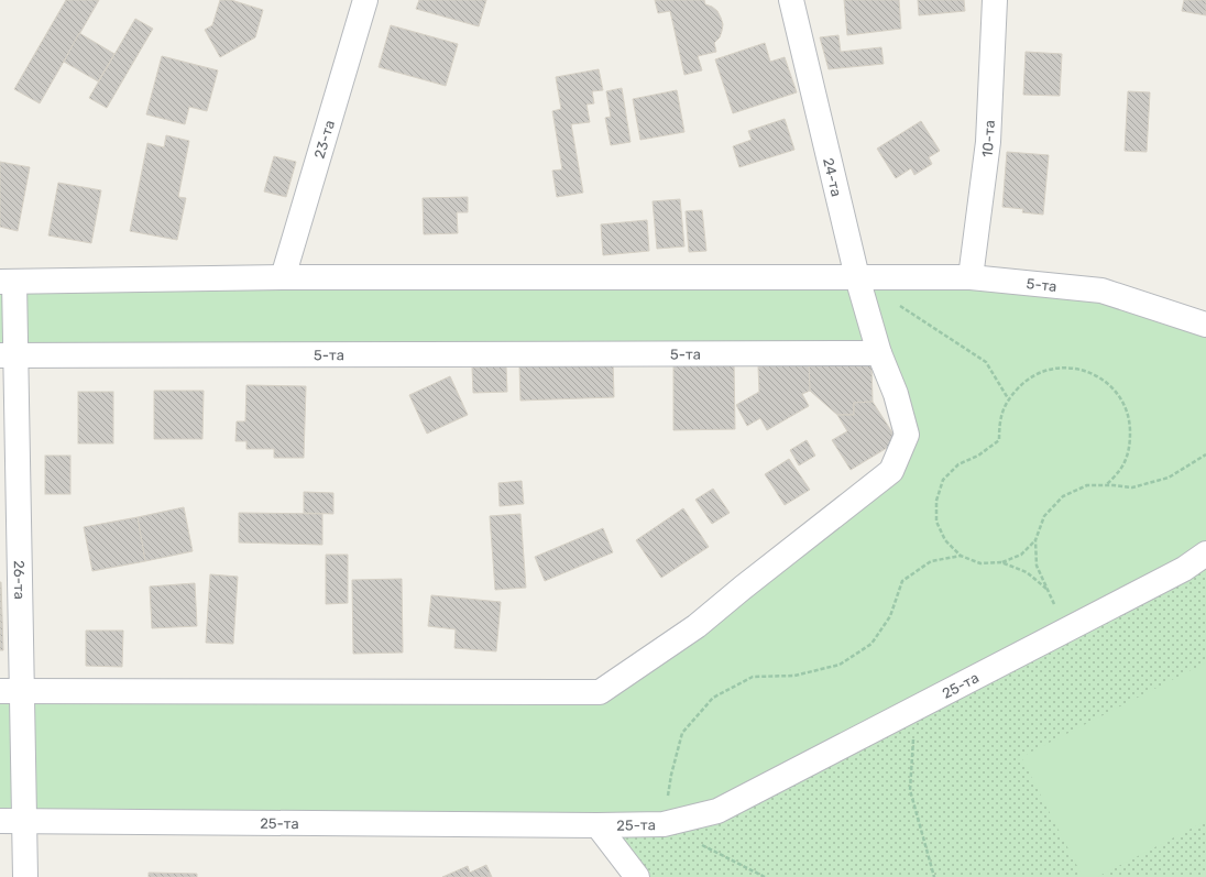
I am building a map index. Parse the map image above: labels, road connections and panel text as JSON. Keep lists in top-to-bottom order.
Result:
{
  "streets": {
    "street": [
      "23-та",
      "10-та",
      "24-та",
      "5-та",
      "26-та",
      "25-та"
    ]
  },
  "crossings": [
    ["23-та", "5-та"],
    ["10-та", "5-та"],
    ["24-та", "5-та"],
    ["5-та", "26-та"],
    ["26-та", "25-та"]
  ]
}
